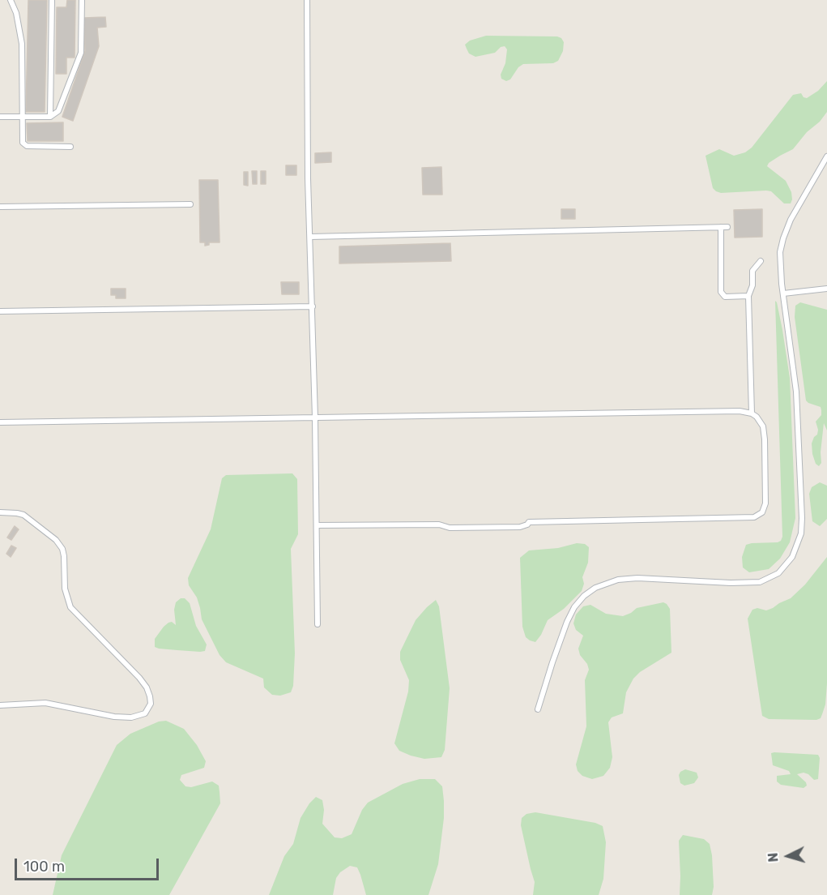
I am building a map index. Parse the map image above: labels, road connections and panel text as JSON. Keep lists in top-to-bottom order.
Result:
{
  "scale_bar": "100 m",
  "north": "left"
}
